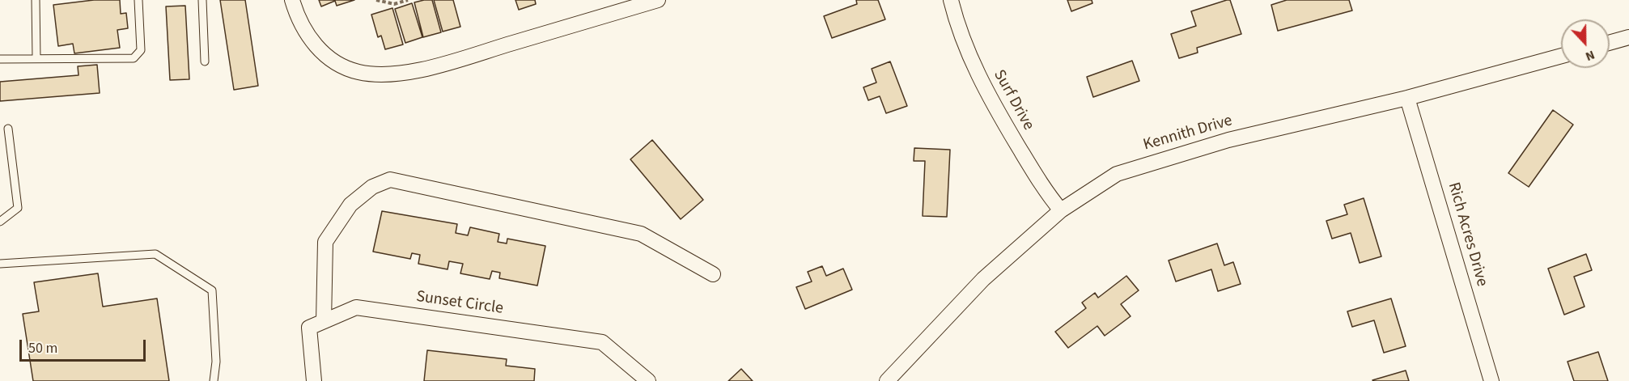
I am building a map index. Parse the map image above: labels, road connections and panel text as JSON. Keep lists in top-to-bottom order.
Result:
{
  "streets": {
    "street": [
      "Surf Drive",
      "Kennith Drive",
      "Rich Acres Drive",
      "Sunset Circle"
    ]
  },
  "crossings": [
    ["Surf Drive", "Kennith Drive"],
    ["Kennith Drive", "Rich Acres Drive"]
  ],
  "scale_bar": "50 m",
  "north": "bottom"
}
